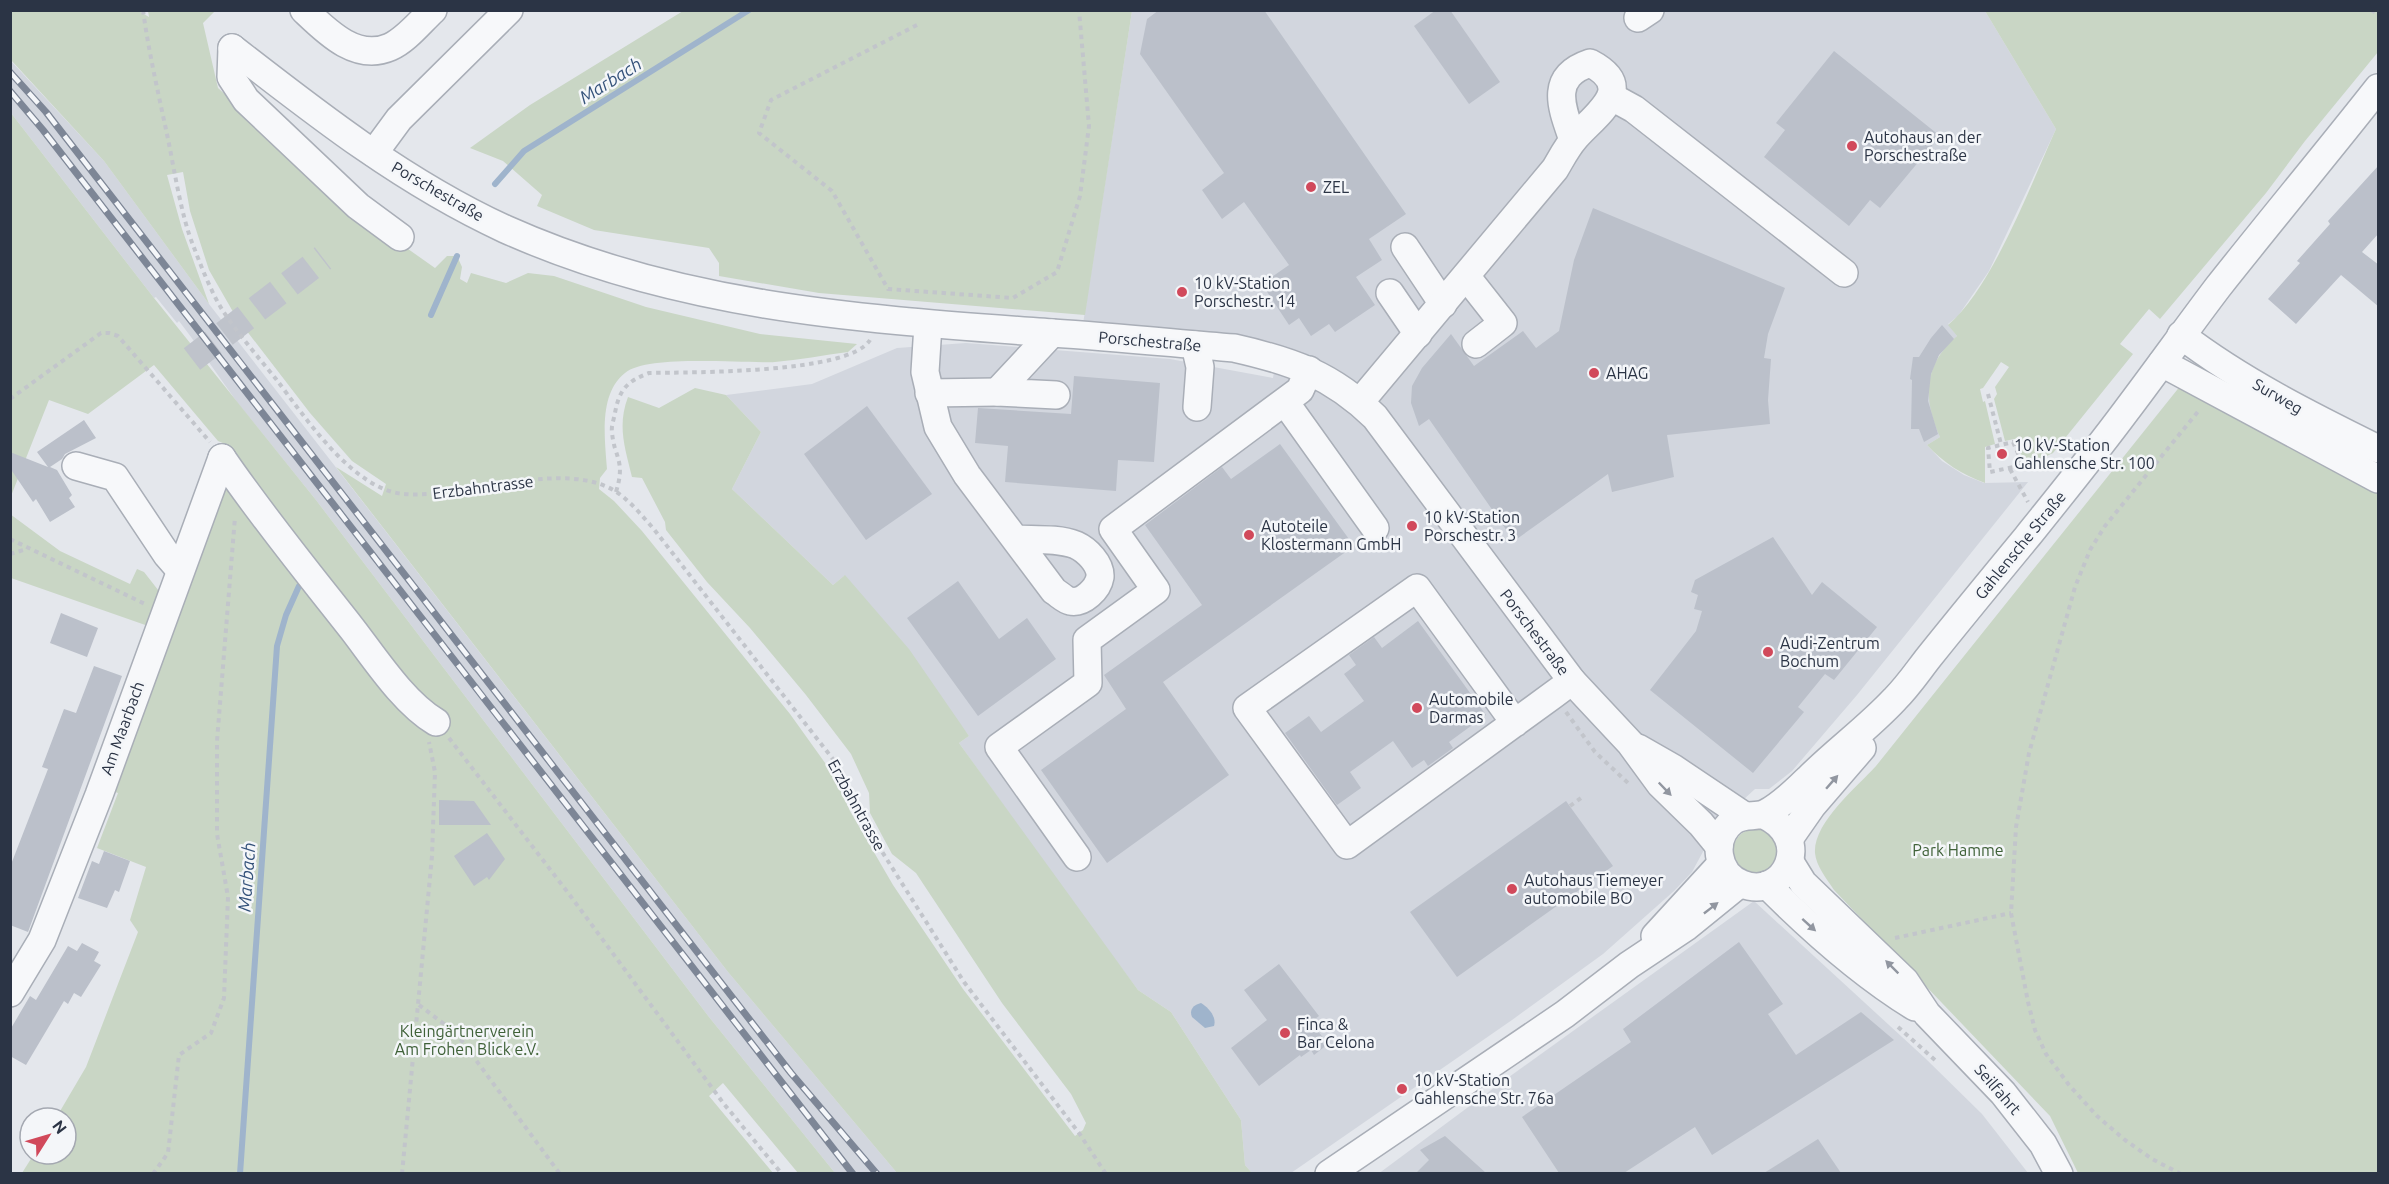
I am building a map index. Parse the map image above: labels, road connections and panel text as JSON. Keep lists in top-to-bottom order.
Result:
{
  "streets": {
    "street": [
      "Porschestraße",
      "Surweg",
      "Gahlensche Straße",
      "Am Maarbach",
      "Seilfahrt"
    ],
    "path": ["Erzbahntrasse"]
  },
  "crossings": [
    ["Porschestraße", "Gahlensche Straße"],
    ["Porschestraße", "Seilfahrt"],
    ["Surweg", "Gahlensche Straße"],
    ["Gahlensche Straße", "Seilfahrt"]
  ],
  "water": ["Marbach"],
  "parks": ["Park Hamme", "Kleingärtnerverein Am Frohen Blick e.V."],
  "places": [
    "Autohaus an der Porschestraße",
    "ZEL",
    "10 kV-Station Porschestr. 14",
    "AHAG",
    "10 kV-Station Gahlensche Str. 100",
    "10 kV-Station Porschestr. 3",
    "Autoteile Klostermann GmbH",
    "Audi-Zentrum Bochum",
    "Automobile Darmas",
    "Autohaus Tiemeyer automobile BO",
    "Finca & Bar Celona",
    "10 kV-Station Gahlensche Str. 76a"
  ],
  "north": "top right"
}
